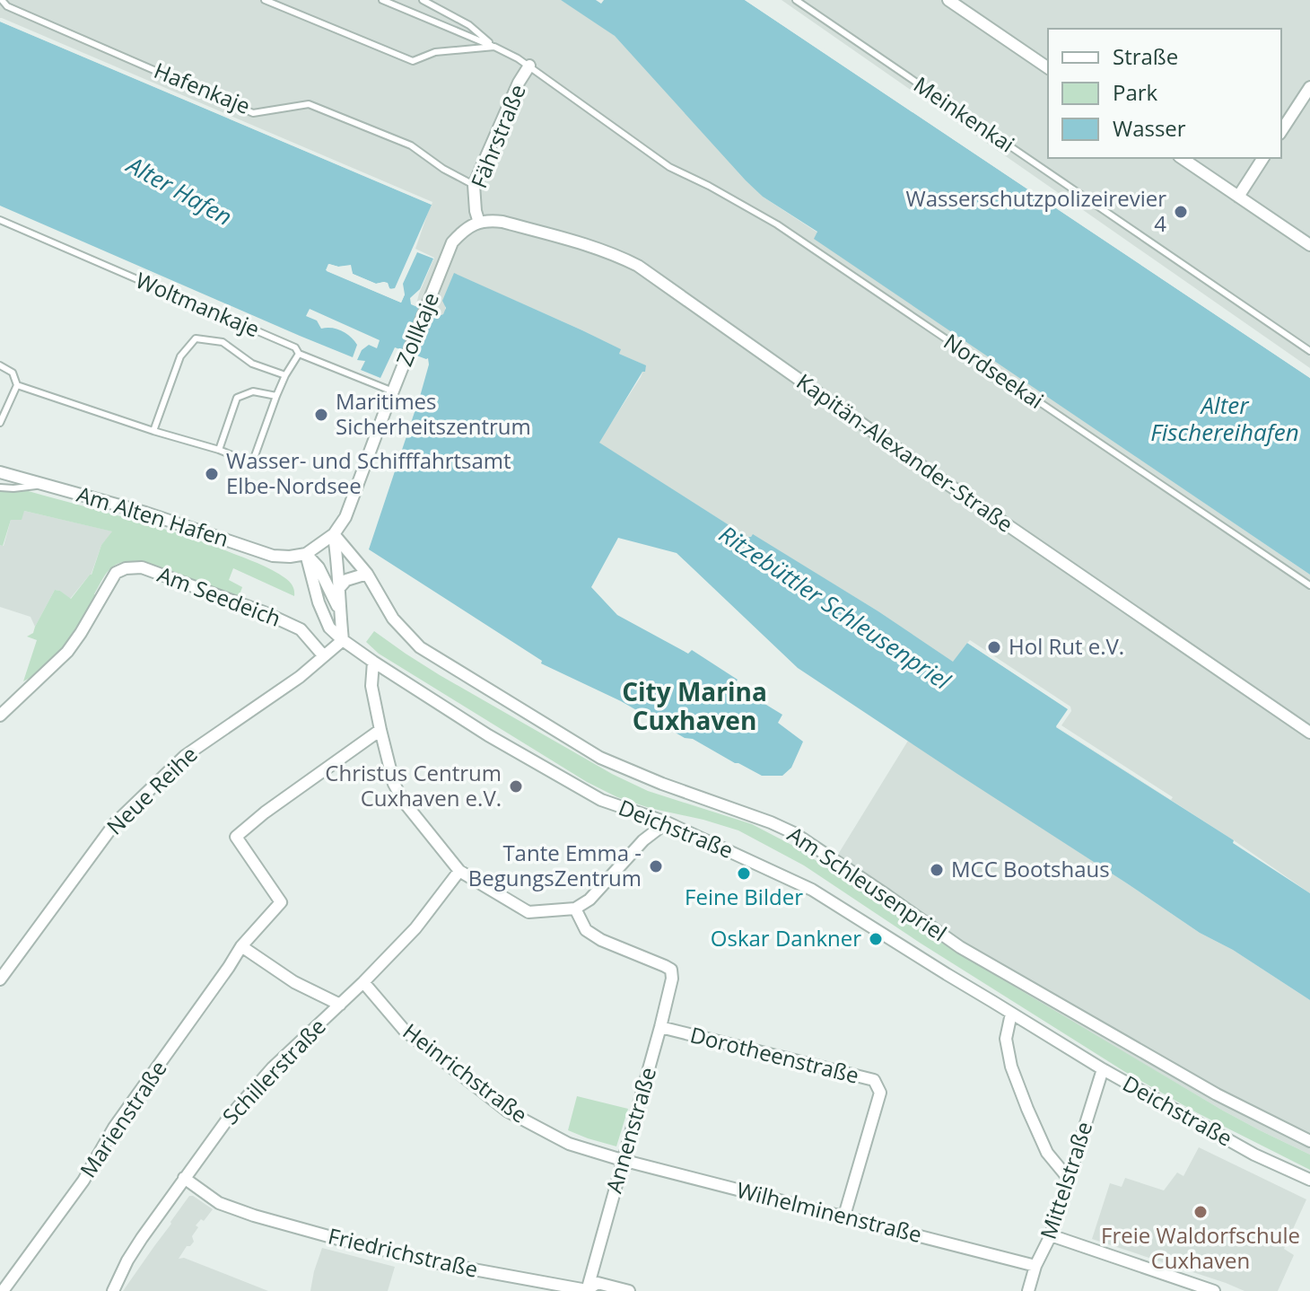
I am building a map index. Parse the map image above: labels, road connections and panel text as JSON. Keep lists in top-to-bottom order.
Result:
{
  "streets": {
    "street": [
      "Fährstraße",
      "Zollkaje",
      "Kapitän-Alexander-Straße",
      "Am Alten Hafen",
      "Am Seedeich",
      "Neue Reihe",
      "Deichstraße",
      "Am Schleusenpriel",
      "Dorotheenstraße",
      "Schillerstraße",
      "Heinrichstraße",
      "Marienstraße",
      "Annenstraße",
      "Mittelstraße",
      "Wilhelminenstraße",
      "Friedrichstraße"
    ],
    "lane": [
      "Hafenkaje",
      "Meinkenkai",
      "Woltmankaje",
      "Nordseekai"
    ]
  },
  "crossings": [
    ["Hafenkaje", "Fährstraße"],
    ["Fährstraße", "Zollkaje"],
    ["Fährstraße", "Nordseekai"],
    ["Fährstraße", "Kapitän-Alexander-Straße"],
    ["Woltmankaje", "Zollkaje"],
    ["Zollkaje", "Kapitän-Alexander-Straße"],
    ["Zollkaje", "Am Alten Hafen"],
    ["Zollkaje", "Deichstraße"],
    ["Zollkaje", "Am Schleusenpriel"],
    ["Am Alten Hafen", "Deichstraße"],
    ["Am Seedeich", "Neue Reihe"],
    ["Neue Reihe", "Deichstraße"],
    ["Deichstraße", "Mittelstraße"],
    ["Dorotheenstraße", "Annenstraße"],
    ["Dorotheenstraße", "Wilhelminenstraße"],
    ["Schillerstraße", "Heinrichstraße"],
    ["Schillerstraße", "Friedrichstraße"],
    ["Heinrichstraße", "Annenstraße"],
    ["Heinrichstraße", "Wilhelminenstraße"],
    ["Annenstraße", "Wilhelminenstraße"],
    ["Annenstraße", "Friedrichstraße"],
    ["Mittelstraße", "Wilhelminenstraße"]
  ],
  "districts": ["City Marina Cuxhaven"],
  "water": ["Alter Hafen", "Alter Fischereihafen", "Ritzebüttler Schleusenpriel"],
  "places": [
    "Wasserschutzpolizeirevier 4",
    "Maritimes Sicherheitszentrum",
    "Wasser- und Schifffahrtsamt Elbe-Nordsee",
    "Hol Rut e.V.",
    "Christus Centrum Cuxhaven e.V.",
    "Tante Emma - BegungsZentrum",
    "MCC Bootshaus",
    "Feine Bilder",
    "Oskar Dankner",
    "Freie Waldorfschule Cuxhaven"
  ],
  "legend": ["Straße", "Park", "Wasser"]
}
